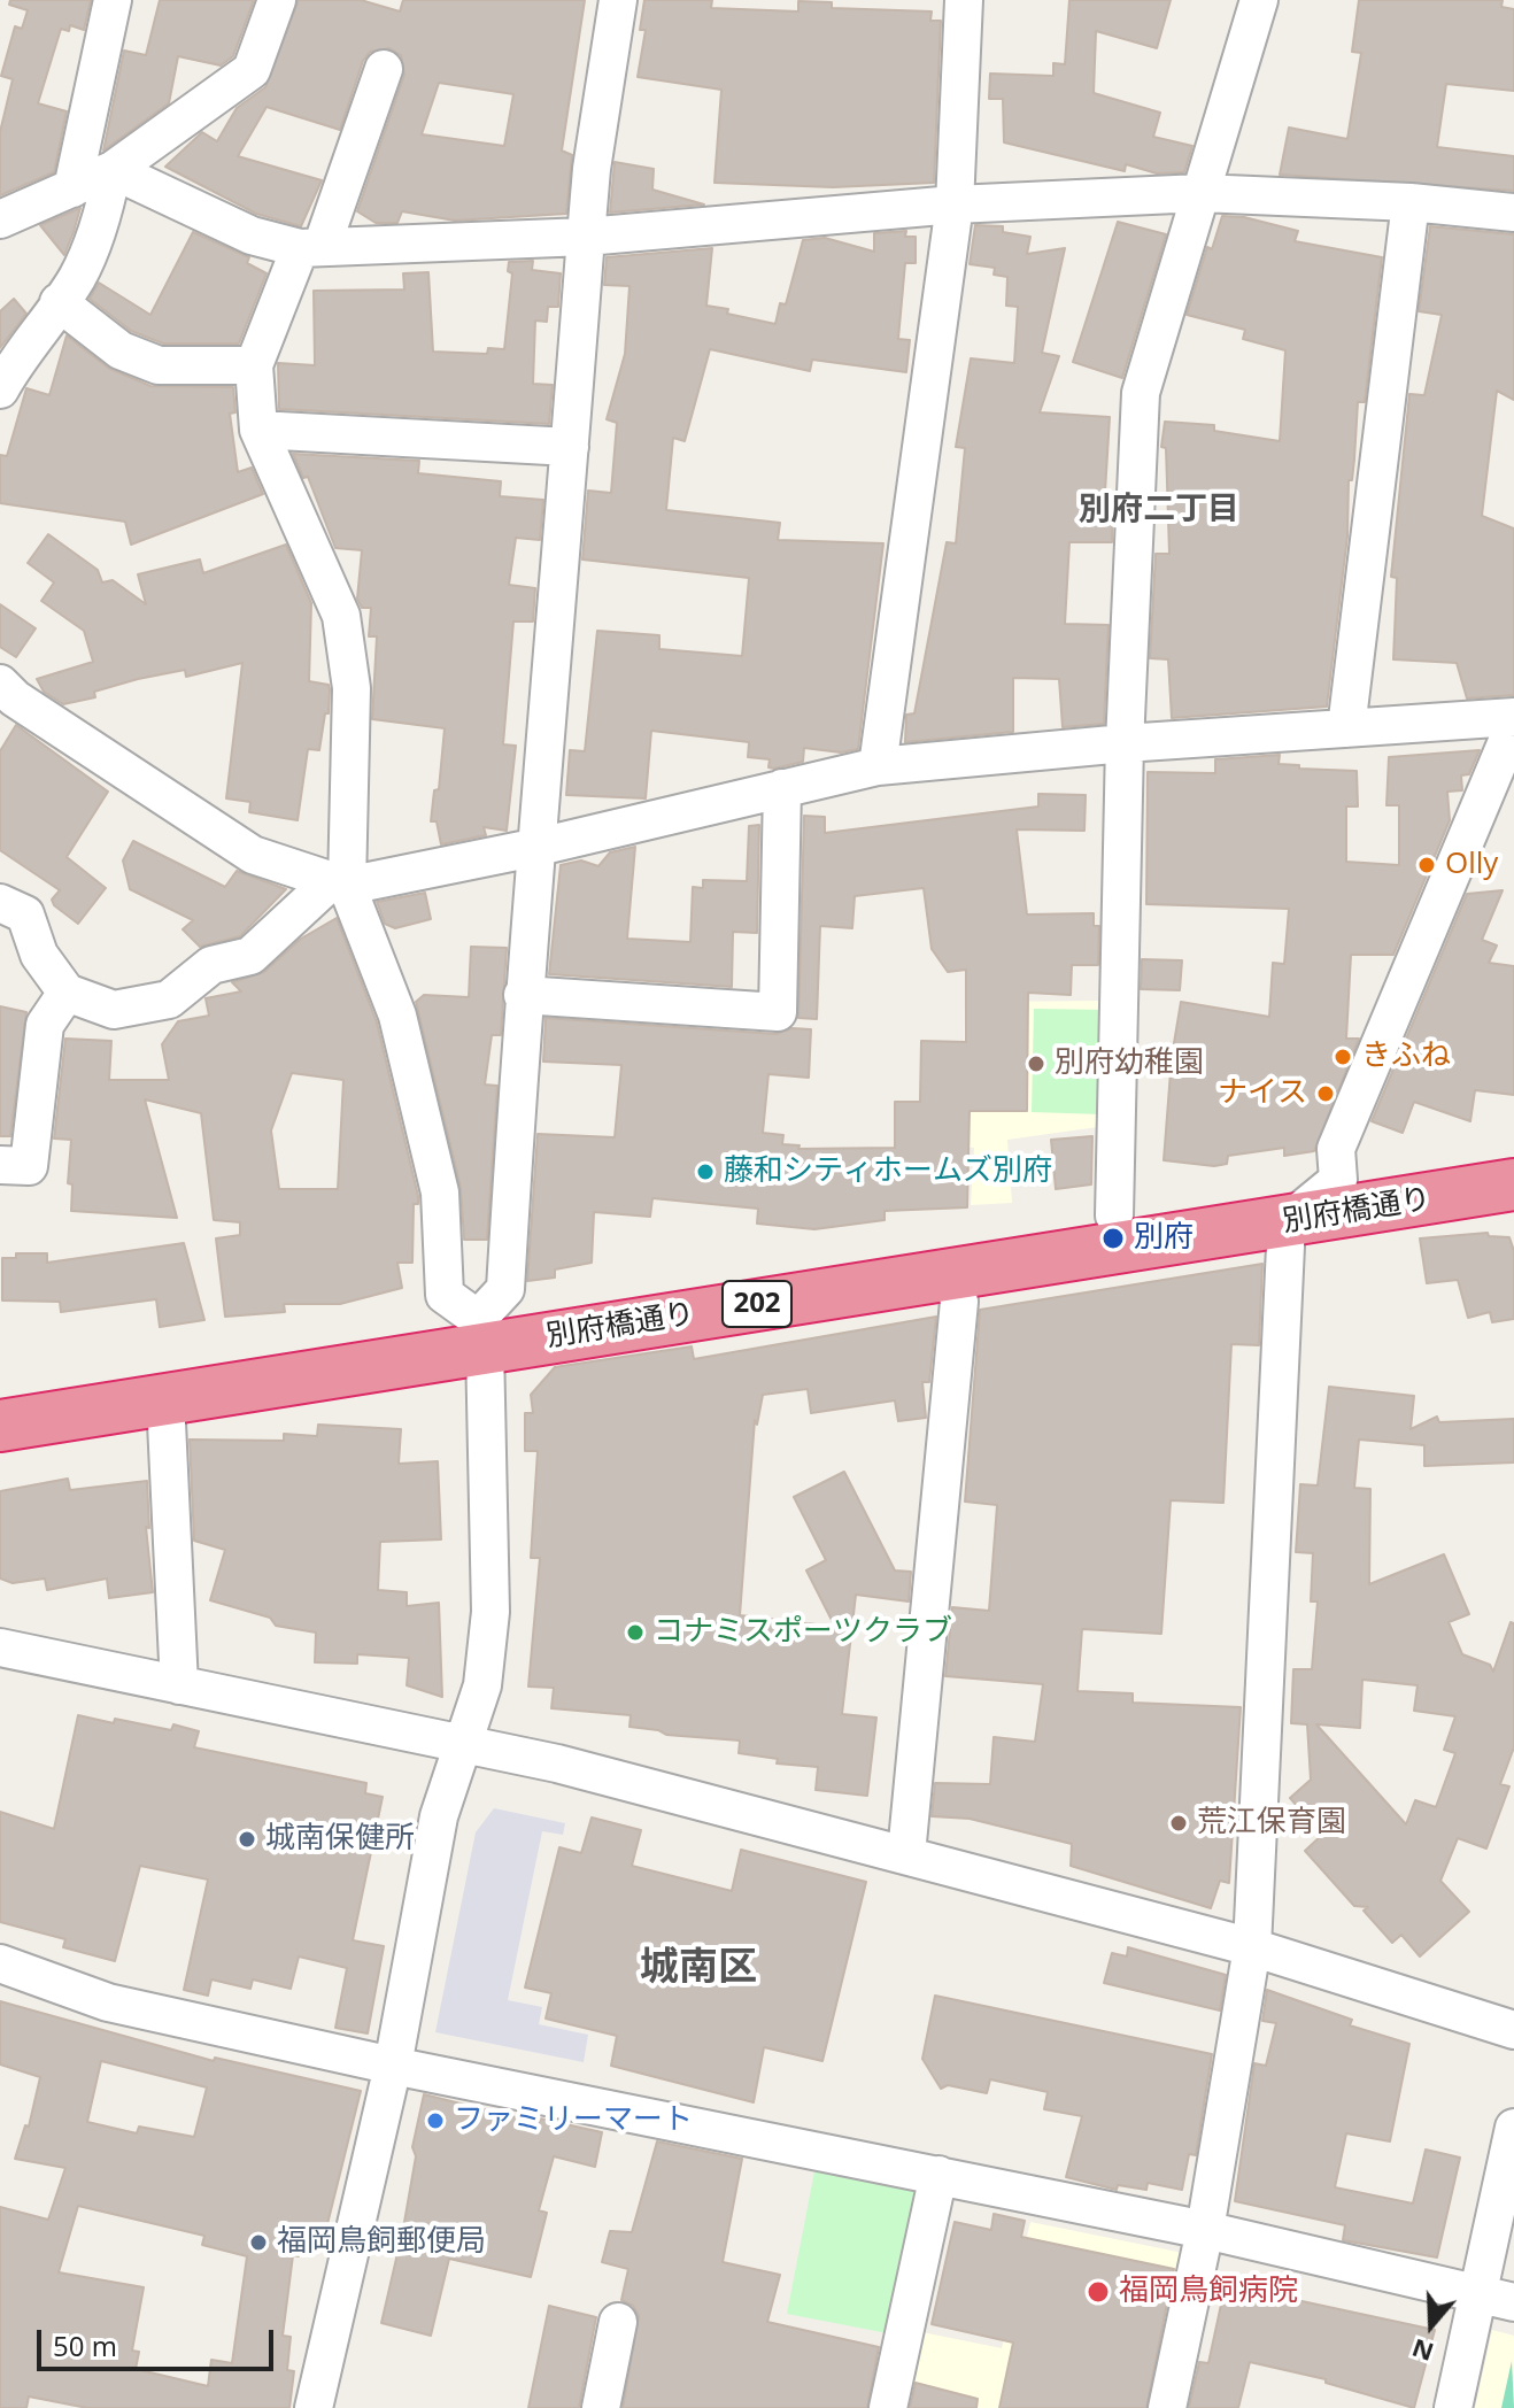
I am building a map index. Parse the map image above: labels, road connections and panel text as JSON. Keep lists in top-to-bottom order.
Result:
{
  "streets": {
    "highway": ["別府橋通り", "202"]
  },
  "districts": ["別府二丁目", "城南区"],
  "places": [
    "Olly",
    "きふね",
    "別府幼稚園",
    "ナイス",
    "藤和シティホームズ別府",
    "別府",
    "コナミスポーツクラブ",
    "荒江保育園",
    "城南保健所",
    "ファミリーマート",
    "福岡鳥飼郵便局",
    "福岡鳥飼病院"
  ],
  "scale_bar": "50 m",
  "north": "bottom"
}
